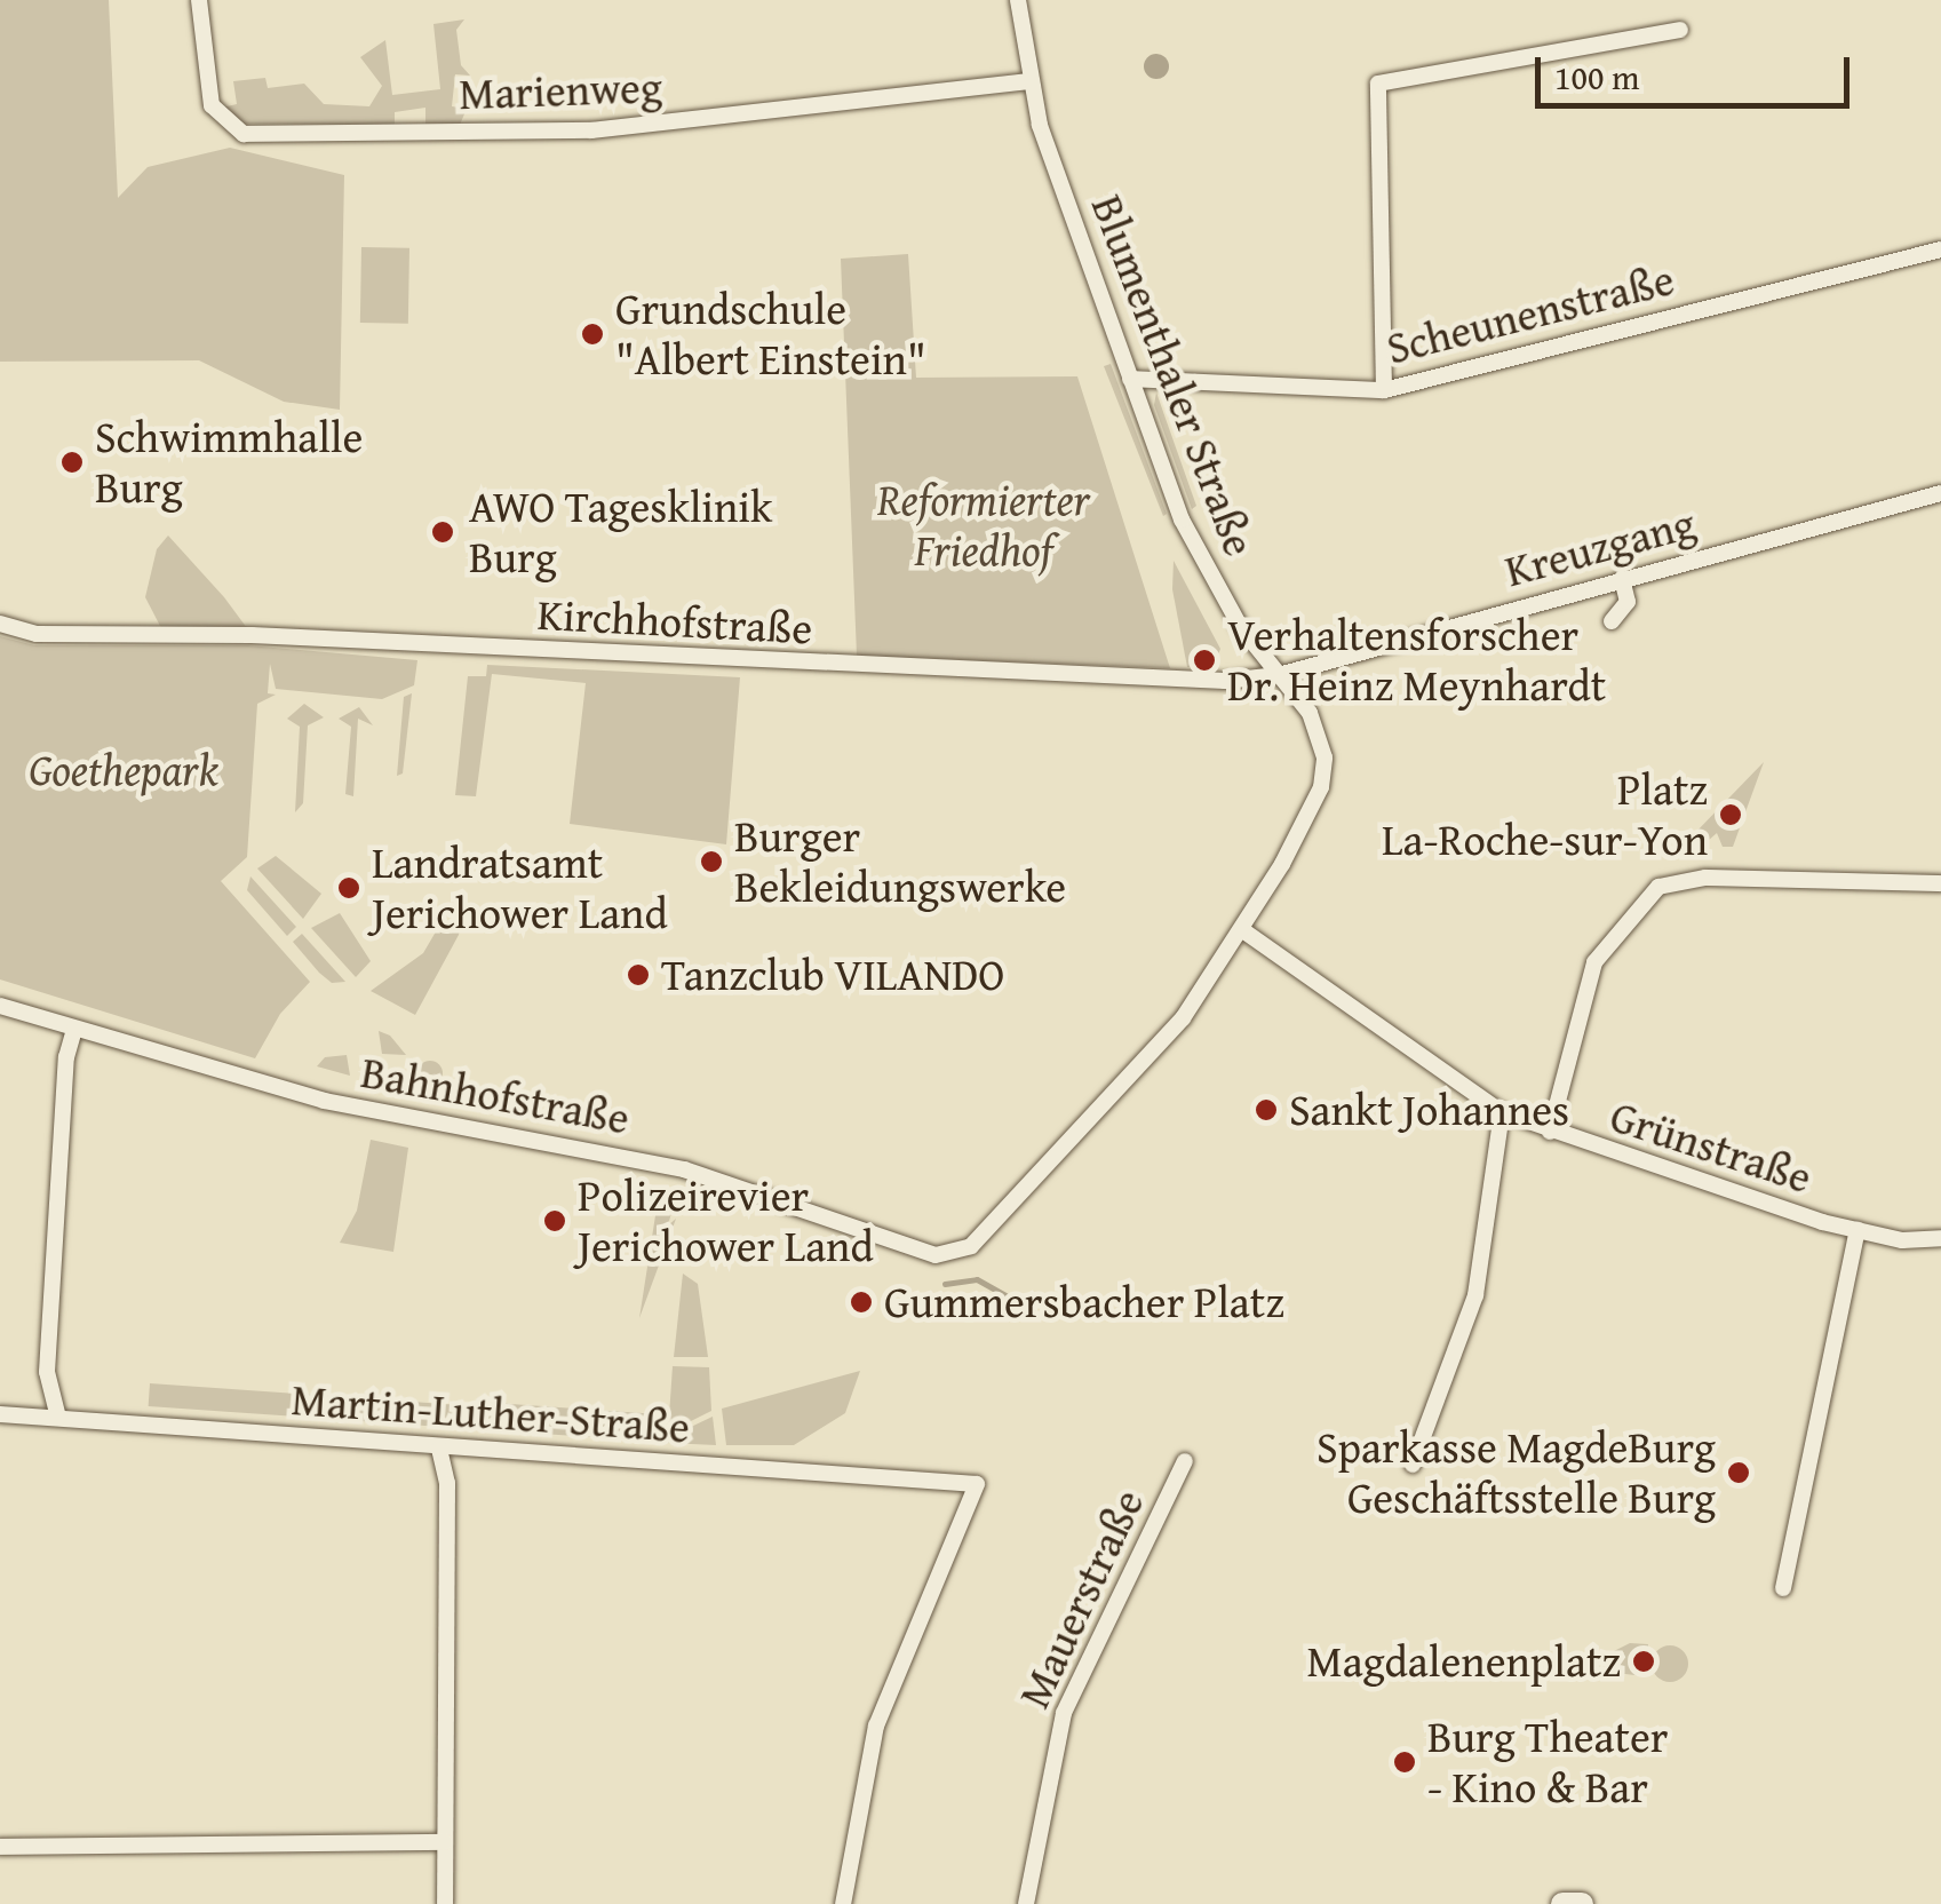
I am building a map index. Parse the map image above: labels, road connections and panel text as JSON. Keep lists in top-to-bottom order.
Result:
{
  "streets": {
    "street": [
      "Marienweg",
      "Scheunenstraße",
      "Blumenthaler Straße",
      "Kreuzgang",
      "Kirchhofstraße",
      "Bahnhofstraße",
      "Grünstraße",
      "Martin-Luther-Straße",
      "Mauerstraße"
    ]
  },
  "crossings": [
    ["Marienweg", "Blumenthaler Straße"],
    ["Scheunenstraße", "Blumenthaler Straße"],
    ["Blumenthaler Straße", "Kreuzgang"],
    ["Blumenthaler Straße", "Kirchhofstraße"],
    ["Blumenthaler Straße", "Bahnhofstraße"],
    ["Blumenthaler Straße", "Grünstraße"],
    ["Kreuzgang", "Kirchhofstraße"]
  ],
  "parks": ["Reformierter Friedhof", "Goethepark"],
  "places": [
    "Grundschule \"Albert Einstein\"",
    "Schwimmhalle Burg",
    "AWO Tagesklinik Burg",
    "Verhaltensforscher Dr. Heinz Meynhardt",
    "Platz La-Roche-sur-Yon",
    "Burger Bekleidungswerke",
    "Landratsamt Jerichower Land",
    "Tanzclub VILANDO",
    "Sankt Johannes",
    "Polizeirevier Jerichower Land",
    "Gummersbacher Platz",
    "Sparkasse MagdeBurg Geschäftsstelle Burg",
    "Magdalenenplatz",
    "Burg Theater - Kino & Bar"
  ],
  "scale_bar": "100 m"
}
